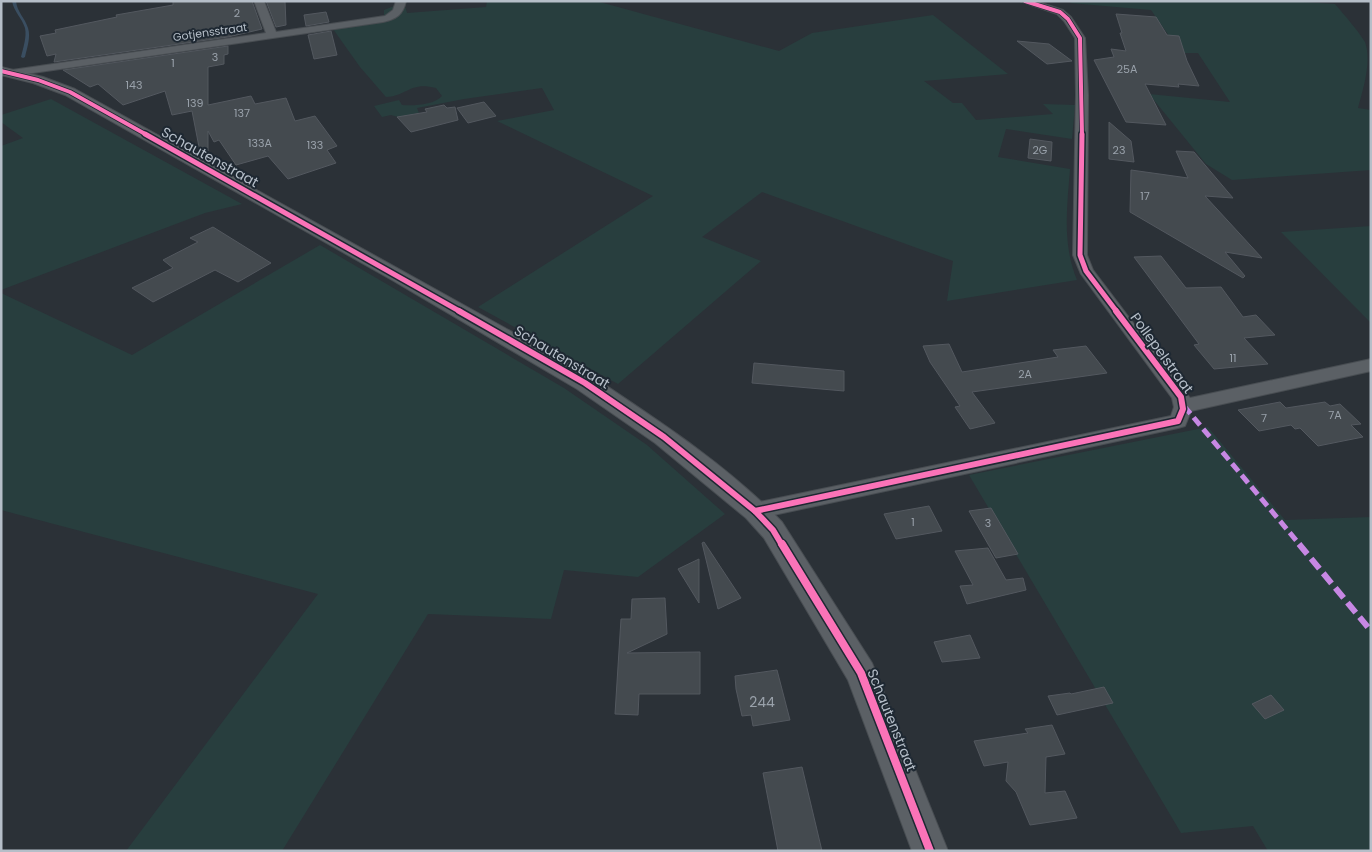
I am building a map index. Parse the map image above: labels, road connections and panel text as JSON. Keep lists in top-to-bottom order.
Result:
{
  "streets": {
    "street": ["Gotjensstraat", "Schautenstraat", "Pollepelstraat"]
  },
  "crossings": [
    ["Gotjensstraat", "Schautenstraat"],
    ["Schautenstraat", "Pollepelstraat"]
  ],
  "house_numbers": [
    "2",
    "3",
    "1",
    "25A",
    "143",
    "139",
    "137",
    "133A",
    "133",
    "2G",
    "23",
    "17",
    "11",
    "2A",
    "7A",
    "7",
    "1",
    "3",
    "244"
  ]
}
